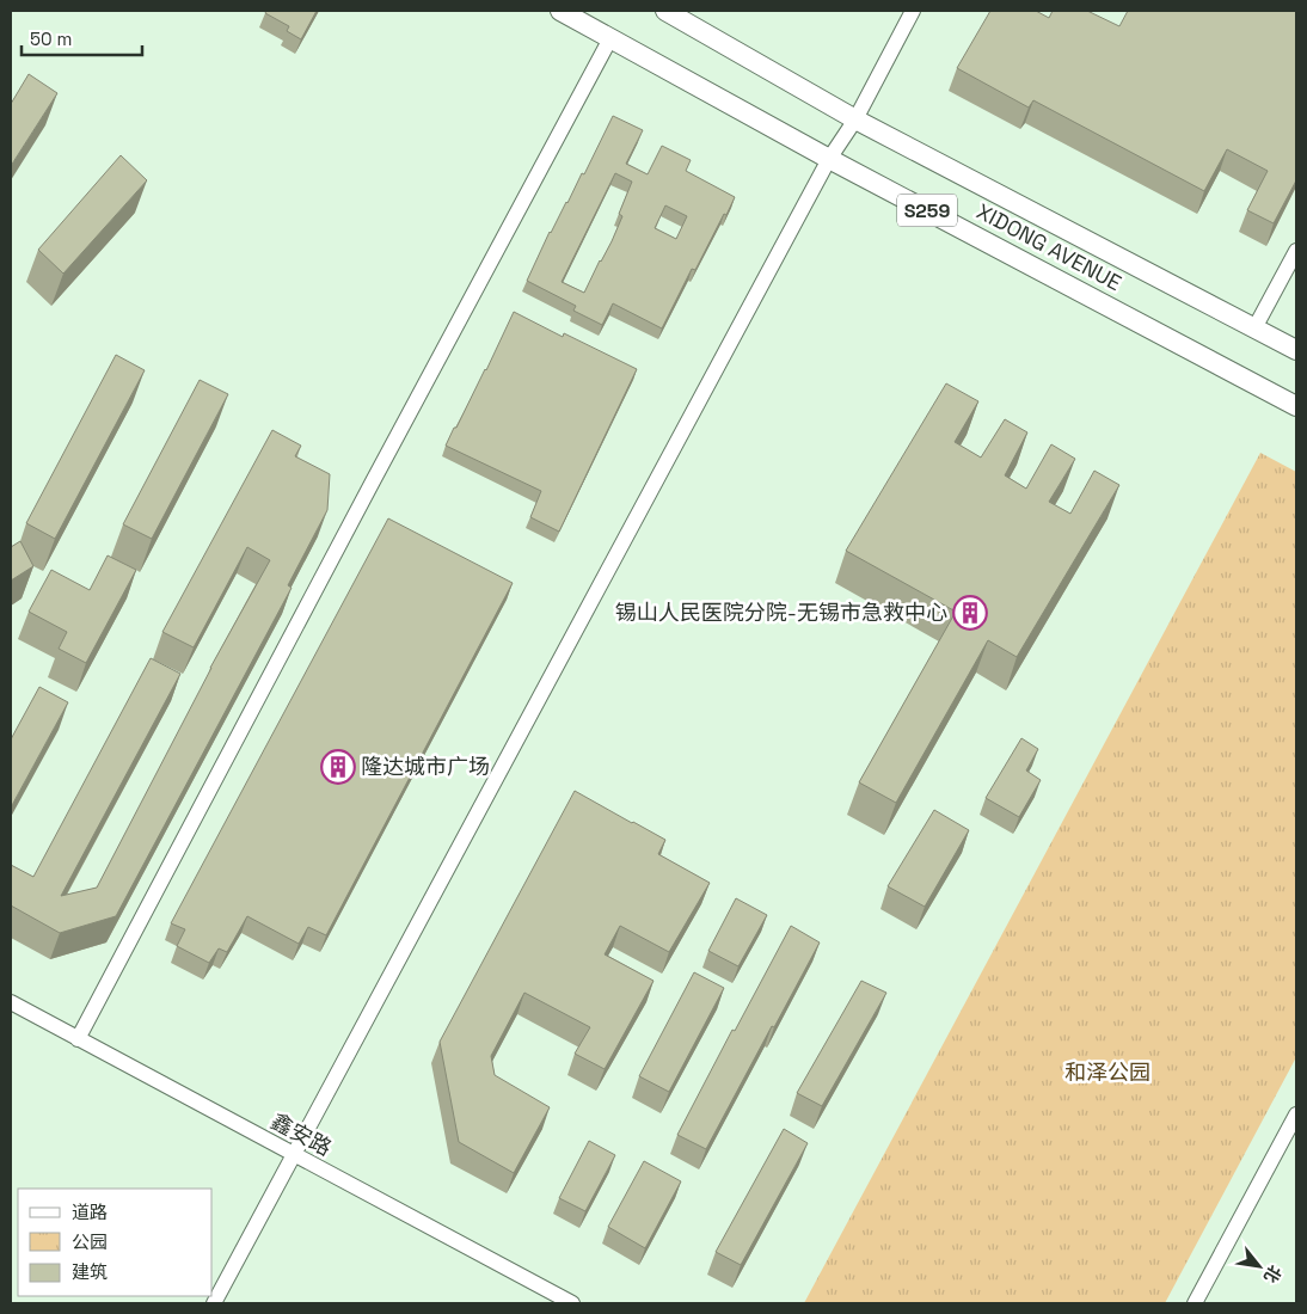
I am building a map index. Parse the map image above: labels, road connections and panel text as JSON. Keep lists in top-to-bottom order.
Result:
{
  "streets": {
    "main road": ["S259", "XIDONG AVENUE"],
    "street": ["鑫安路"]
  },
  "parks": ["和泽公园"],
  "places": {
    "building": ["锡山人民医院分院-无锡市急救中心", "隆达城市广场"]
  },
  "legend": ["道路", "公园", "建筑"],
  "scale_bar": "50 m",
  "north": "bottom right"
}
